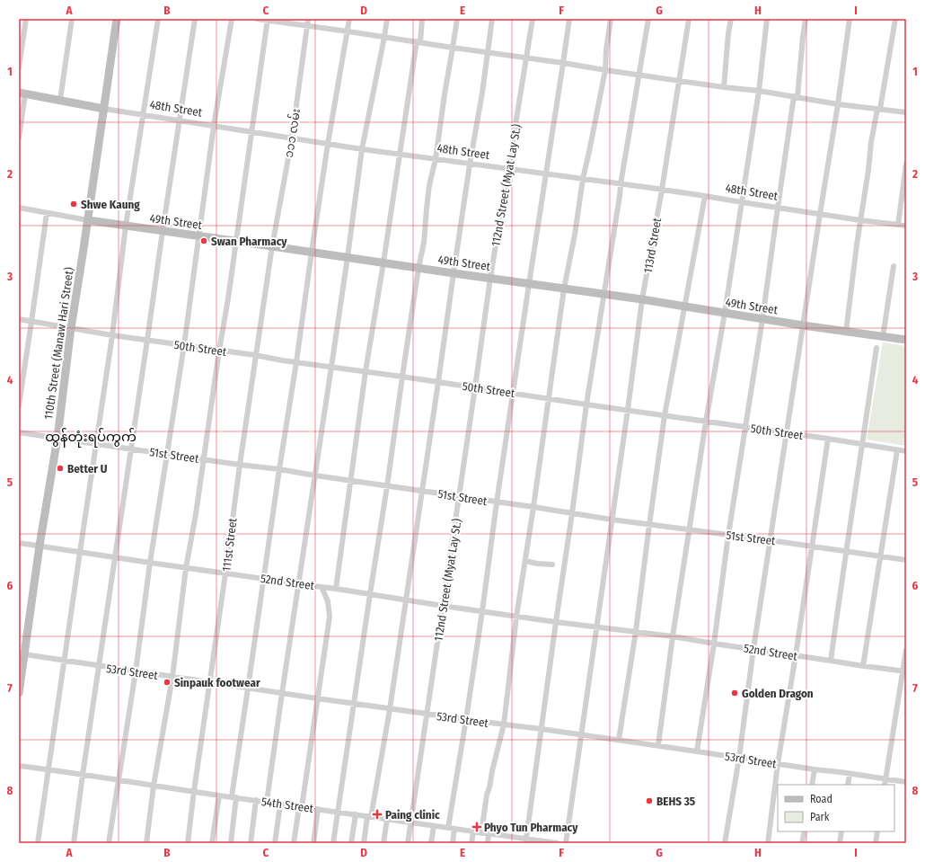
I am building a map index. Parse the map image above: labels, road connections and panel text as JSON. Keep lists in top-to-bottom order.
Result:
{
  "streets": {
    "main road": ["48th Street", "49th Street", "110th Street (Manaw Hari Street)"],
    "street": [
      "၁၁၁ လမ်း",
      "112nd Street (Myat Lay St.)",
      "113rd Street",
      "50th Street",
      "51st Street",
      "111st Street",
      "52nd Street",
      "53rd Street",
      "54th Street"
    ]
  },
  "crossings": [
    ["48th Street", "၁၁၁ လမ်း"],
    ["48th Street", "112nd Street (Myat Lay St.)"],
    ["48th Street", "113rd Street"],
    ["48th Street", "110th Street (Manaw Hari Street)"],
    ["၁၁၁ လမ်း", "49th Street"],
    ["၁၁၁ လမ်း", "111st Street"],
    ["112nd Street (Myat Lay St.)", "49th Street"],
    ["112nd Street (Myat Lay St.)", "50th Street"],
    ["112nd Street (Myat Lay St.)", "51st Street"],
    ["112nd Street (Myat Lay St.)", "52nd Street"],
    ["112nd Street (Myat Lay St.)", "53rd Street"],
    ["112nd Street (Myat Lay St.)", "54th Street"],
    ["49th Street", "113rd Street"],
    ["49th Street", "110th Street (Manaw Hari Street)"],
    ["49th Street", "111st Street"],
    ["113rd Street", "50th Street"],
    ["113rd Street", "51st Street"],
    ["113rd Street", "52nd Street"],
    ["113rd Street", "53rd Street"],
    ["110th Street (Manaw Hari Street)", "50th Street"],
    ["110th Street (Manaw Hari Street)", "51st Street"],
    ["110th Street (Manaw Hari Street)", "52nd Street"],
    ["110th Street (Manaw Hari Street)", "53rd Street"],
    ["50th Street", "111st Street"],
    ["51st Street", "111st Street"],
    ["111st Street", "52nd Street"],
    ["111st Street", "53rd Street"],
    ["111st Street", "54th Street"]
  ],
  "districts": ["ထွန်တုံးရပ်ကွက်"],
  "places": {
    "other": [
      "Shwe Kaung",
      "Swan Pharmacy",
      "Better U",
      "Sinpauk footwear",
      "Golden Dragon",
      "BEHS 35"
    ],
    "health": ["Paing clinic", "Phyo Tun Pharmacy"]
  },
  "legend": ["Road", "Park"],
  "grid": {
    "columns": [
      "A",
      "B",
      "C",
      "D",
      "E",
      "F",
      "G",
      "H",
      "I"
    ],
    "rows": [
      "1",
      "2",
      "3",
      "4",
      "5",
      "6",
      "7",
      "8"
    ]
  }
}
